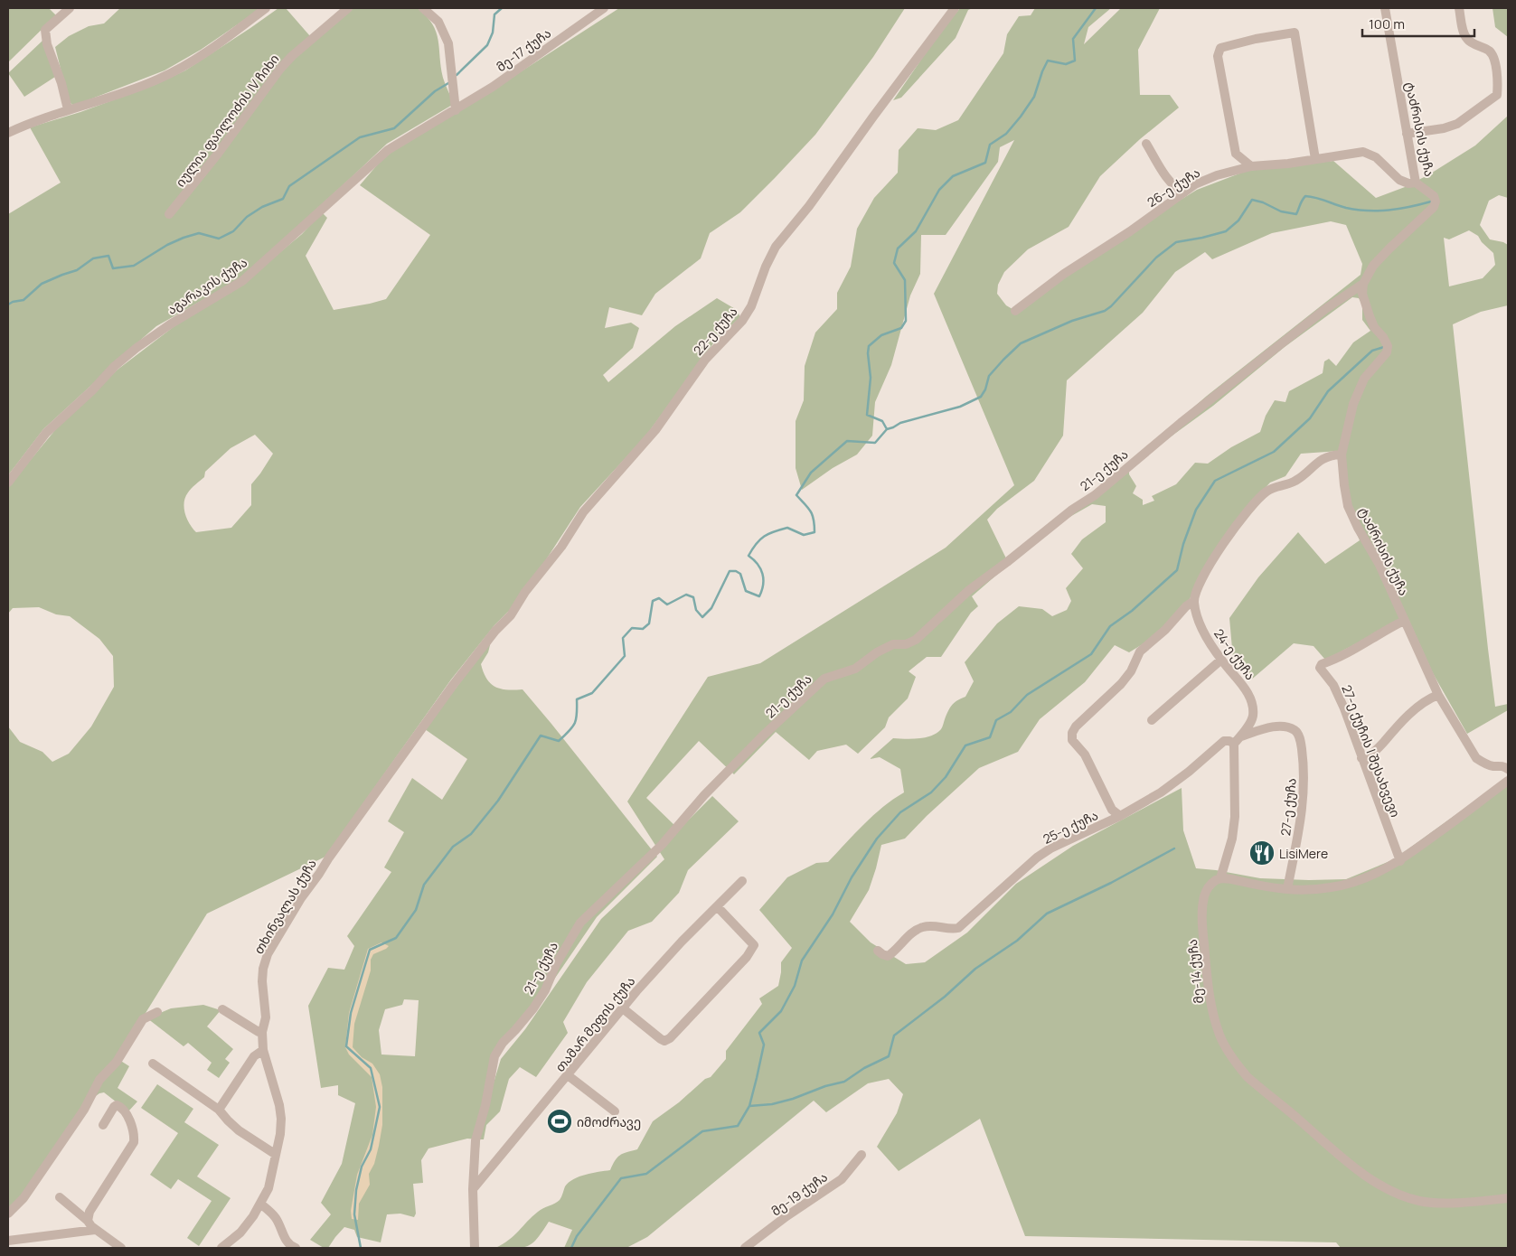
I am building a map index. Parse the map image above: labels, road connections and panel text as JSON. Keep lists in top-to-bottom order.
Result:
{
  "streets": {
    "street": [
      "მე-17 ქუჩა",
      "იულია ფაილოძის IV ჩიხი",
      "ტაძრისის ქუჩა",
      "26-ე ქუჩა",
      "აგარაკის ქუჩა",
      "22-ე ქუჩა",
      "21-ე ქუჩა",
      "24-ე ქუჩა",
      "27-ე ქუჩის I შესახვევი",
      "27-ე ქუჩა",
      "25-ე ქუჩა",
      "თხინვალას ქუჩა",
      "მე-14 ქუჩა",
      "თამარ მეფის ქუჩა",
      "მე-19 ქუჩა"
    ]
  },
  "crossings": [
    ["მე-17 ქუჩა", "აგარაკის ქუჩა"],
    ["ტაძრისის ქუჩა", "26-ე ქუჩა"],
    ["ტაძრისის ქუჩა", "21-ე ქუჩა"],
    ["ტაძრისის ქუჩა", "27-ე ქუჩის I შესახვევი"],
    ["22-ე ქუჩა", "თხინვალას ქუჩა"],
    ["21-ე ქუჩა", "თამარ მეფის ქუჩა"],
    ["24-ე ქუჩა", "27-ე ქუჩა"],
    ["24-ე ქუჩა", "25-ე ქუჩა"]
  ],
  "places": {
    "restaurant": ["LisiMere"],
    "sports": ["იმოძრავე"]
  },
  "scale_bar": "100 m"
}
